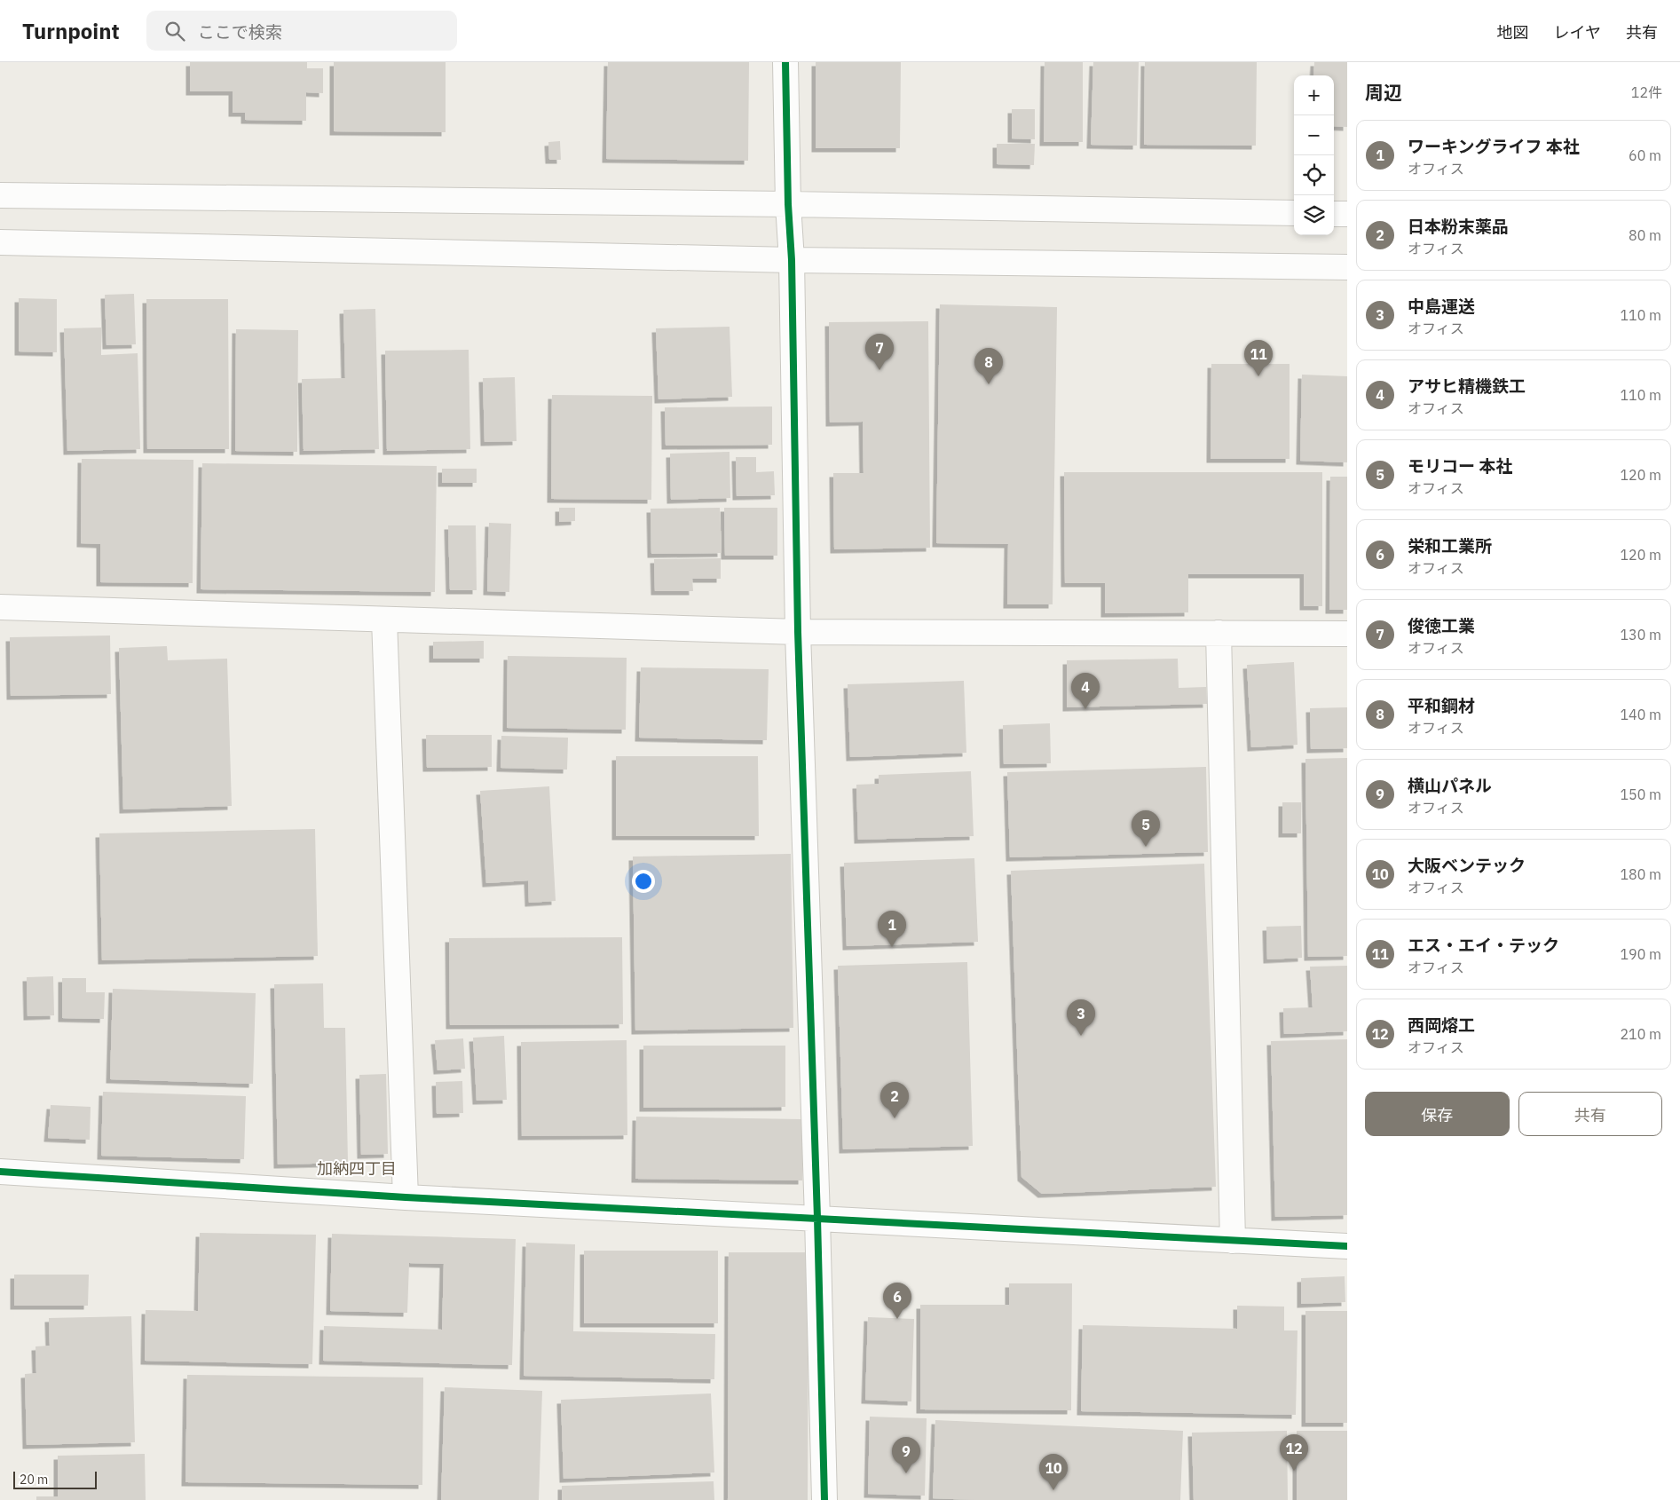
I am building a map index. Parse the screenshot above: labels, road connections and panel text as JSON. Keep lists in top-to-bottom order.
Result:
{
  "districts": ["加納四丁目"],
  "scale_bar": "20 m",
  "page": {
    "header": "Turnpoint",
    "search": "ここで検索",
    "nav": ["地図", "レイヤ", "共有"],
    "heading": ["周辺", "12件"],
    "map_buttons": ["+", "−"],
    "list": [
      {
        "mark": "1",
        "name": "ワーキングライフ 本社",
        "note": "オフィス",
        "value": "60 m"
      },
      {
        "mark": "2",
        "name": "日本粉末薬品",
        "note": "オフィス",
        "value": "80 m"
      },
      {
        "mark": "3",
        "name": "中島運送",
        "note": "オフィス",
        "value": "110 m"
      },
      {
        "mark": "4",
        "name": "アサヒ精機鉄工",
        "note": "オフィス",
        "value": "110 m"
      },
      {
        "mark": "5",
        "name": "モリコー 本社",
        "note": "オフィス",
        "value": "120 m"
      },
      {
        "mark": "6",
        "name": "栄和工業所",
        "note": "オフィス",
        "value": "120 m"
      },
      {
        "mark": "7",
        "name": "俊徳工業",
        "note": "オフィス",
        "value": "130 m"
      },
      {
        "mark": "8",
        "name": "平和鋼材",
        "note": "オフィス",
        "value": "140 m"
      },
      {
        "mark": "9",
        "name": "横山パネル",
        "note": "オフィス",
        "value": "150 m"
      },
      {
        "mark": "10",
        "name": "大阪ベンテック",
        "note": "オフィス",
        "value": "180 m"
      },
      {
        "mark": "11",
        "name": "エス・エイ・テック",
        "note": "オフィス",
        "value": "190 m"
      },
      {
        "mark": "12",
        "name": "西岡熔工",
        "note": "オフィス",
        "value": "210 m"
      }
    ],
    "pins": [
      "7",
      "11",
      "8",
      "4",
      "5",
      "1",
      "3",
      "2",
      "6",
      "12",
      "9",
      "10"
    ],
    "buttons": ["保存", "共有"],
    "scale": "20 m"
  }
}
